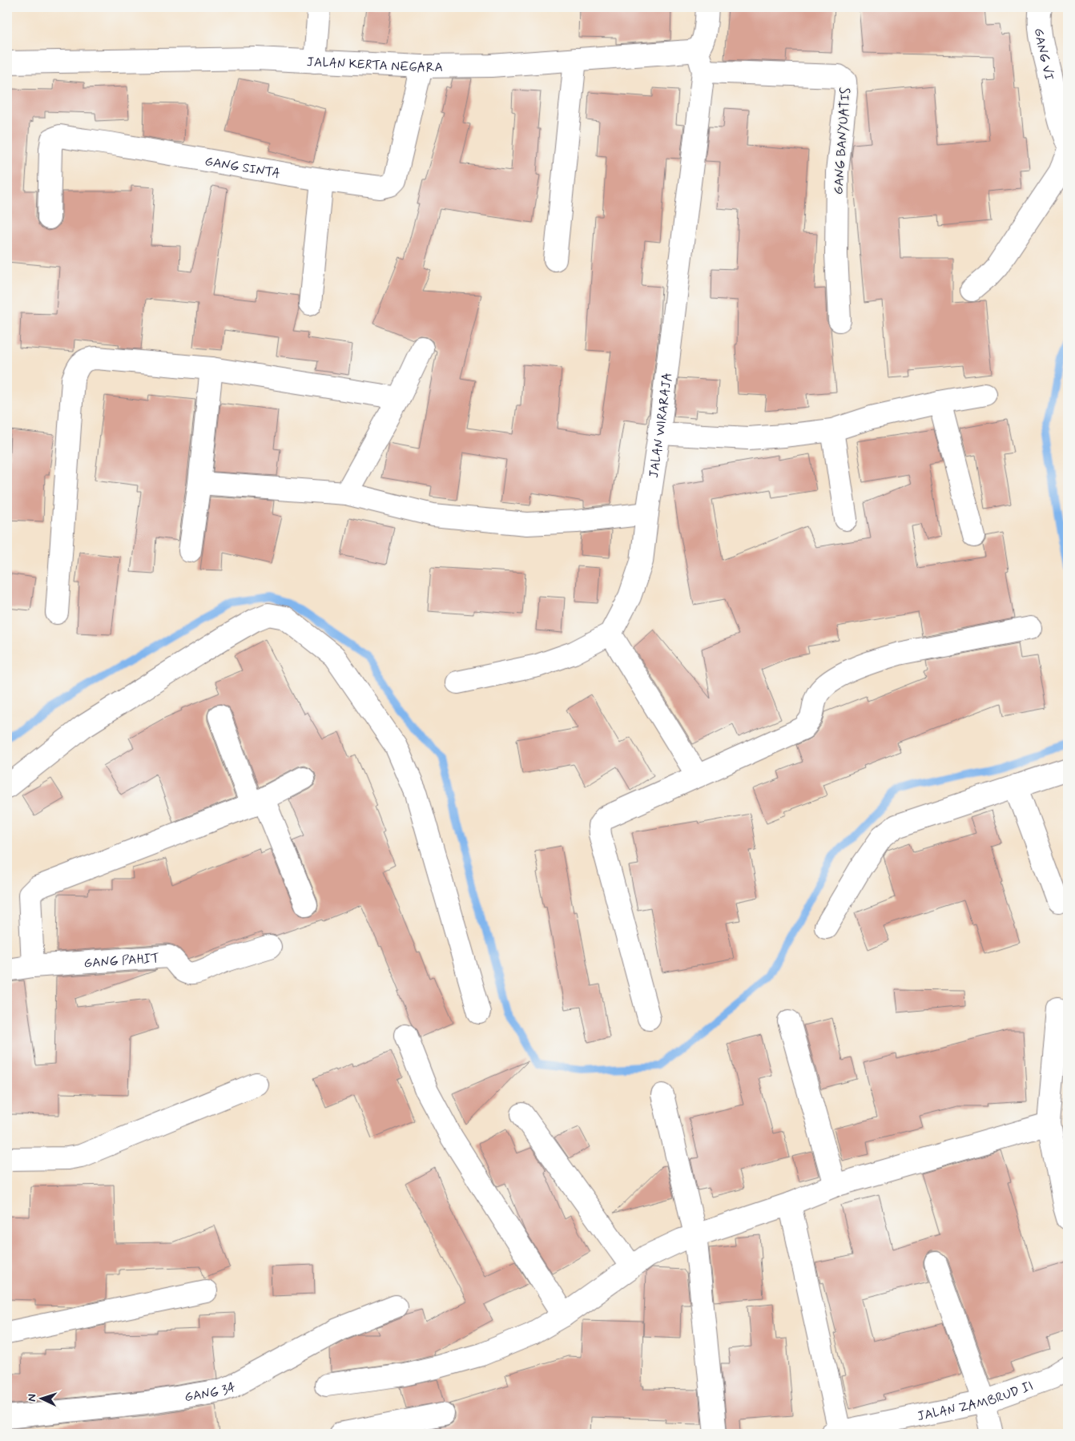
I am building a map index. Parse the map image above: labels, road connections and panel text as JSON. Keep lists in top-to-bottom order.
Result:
{
  "streets": {
    "street": [
      "GANG VI",
      "JALAN KERTA NEGARA",
      "GANG BANYUATIS",
      "GANG SINTA",
      "JALAN WIRARAJA",
      "GANG PAHIT",
      "GANG 34",
      "JALAN ZAMBRUD II"
    ]
  },
  "crossings": [
    ["JALAN KERTA NEGARA", "GANG SINTA"],
    ["JALAN KERTA NEGARA", "JALAN WIRARAJA"],
    ["GANG BANYUATIS", "JALAN WIRARAJA"]
  ],
  "north": "left"
}
